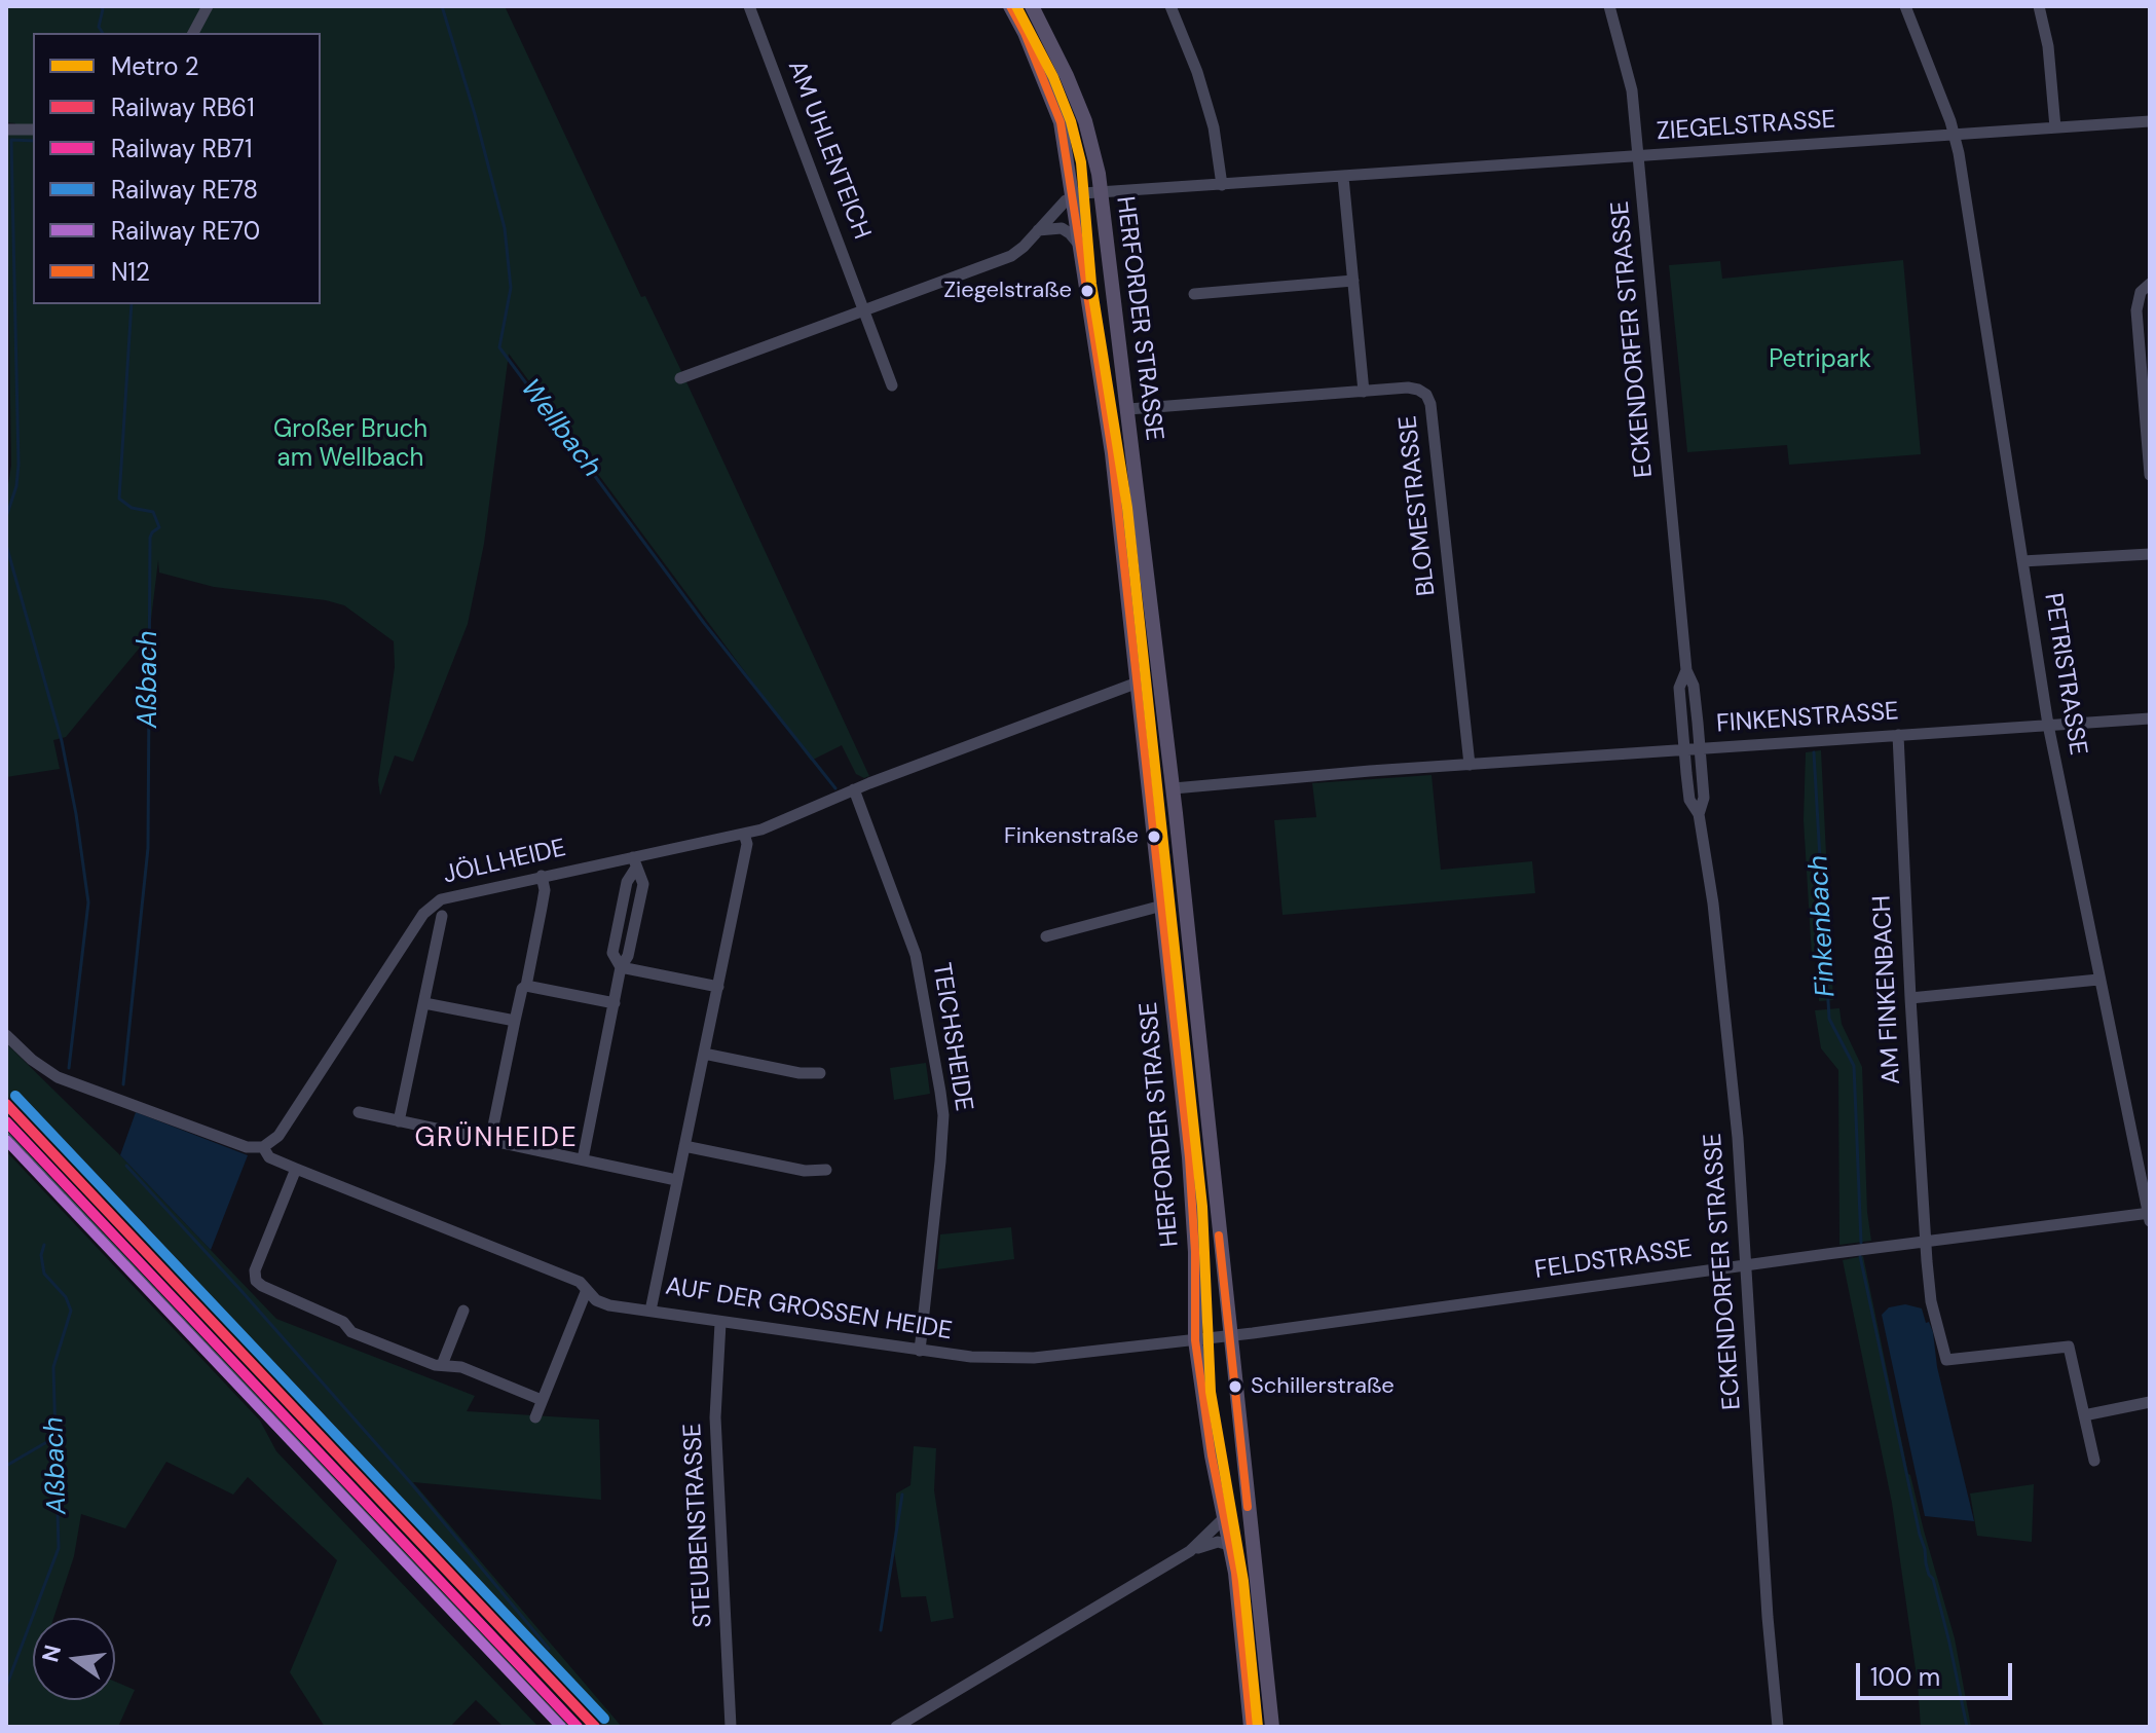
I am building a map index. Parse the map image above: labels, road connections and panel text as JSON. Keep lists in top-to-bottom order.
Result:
{
  "streets": {
    "main road": ["HERFORDER STRASSE"],
    "street": [
      "ZIEGELSTRASSE",
      "AM UHLENTEICH",
      "ECKENDORFER STRASSE",
      "BLOMESTRASSE",
      "PETRISTRASSE",
      "FINKENSTRASSE",
      "JÖLLHEIDE",
      "AM FINKENBACH",
      "TEICHSHEIDE",
      "FELDSTRASSE",
      "AUF DER GROSSEN HEIDE",
      "STEUBENSTRASSE"
    ]
  },
  "crossings": [
    ["ZIEGELSTRASSE", "HERFORDER STRASSE"],
    ["ZIEGELSTRASSE", "ECKENDORFER STRASSE"],
    ["ZIEGELSTRASSE", "PETRISTRASSE"],
    ["HERFORDER STRASSE", "BLOMESTRASSE"],
    ["HERFORDER STRASSE", "FINKENSTRASSE"],
    ["HERFORDER STRASSE", "JÖLLHEIDE"],
    ["HERFORDER STRASSE", "FELDSTRASSE"],
    ["HERFORDER STRASSE", "AUF DER GROSSEN HEIDE"],
    ["ECKENDORFER STRASSE", "FINKENSTRASSE"],
    ["ECKENDORFER STRASSE", "FELDSTRASSE"],
    ["BLOMESTRASSE", "FINKENSTRASSE"],
    ["PETRISTRASSE", "FINKENSTRASSE"],
    ["PETRISTRASSE", "FELDSTRASSE"],
    ["FINKENSTRASSE", "AM FINKENBACH"],
    ["JÖLLHEIDE", "TEICHSHEIDE"],
    ["JÖLLHEIDE", "AUF DER GROSSEN HEIDE"],
    ["AM FINKENBACH", "FELDSTRASSE"],
    ["TEICHSHEIDE", "AUF DER GROSSEN HEIDE"],
    ["AUF DER GROSSEN HEIDE", "STEUBENSTRASSE"]
  ],
  "districts": ["GRÜNHEIDE"],
  "water": ["Wellbach", "Aßbach", "Finkenbach"],
  "parks": ["Petripark", "Großer Bruch am Wellbach"],
  "places": ["Ziegelstraße", "Finkenstraße", "Schillerstraße"],
  "lines": [
    "metro line 2",
    "transit line N12",
    "rail line RE78",
    "rail line RB61",
    "rail line RB71",
    "rail line RE70"
  ],
  "legend": [
    "Metro 2",
    "Railway RB61",
    "Railway RB71",
    "Railway RE78",
    "Railway RE70",
    "N12"
  ],
  "scale_bar": "100 m",
  "north": "left"
}
